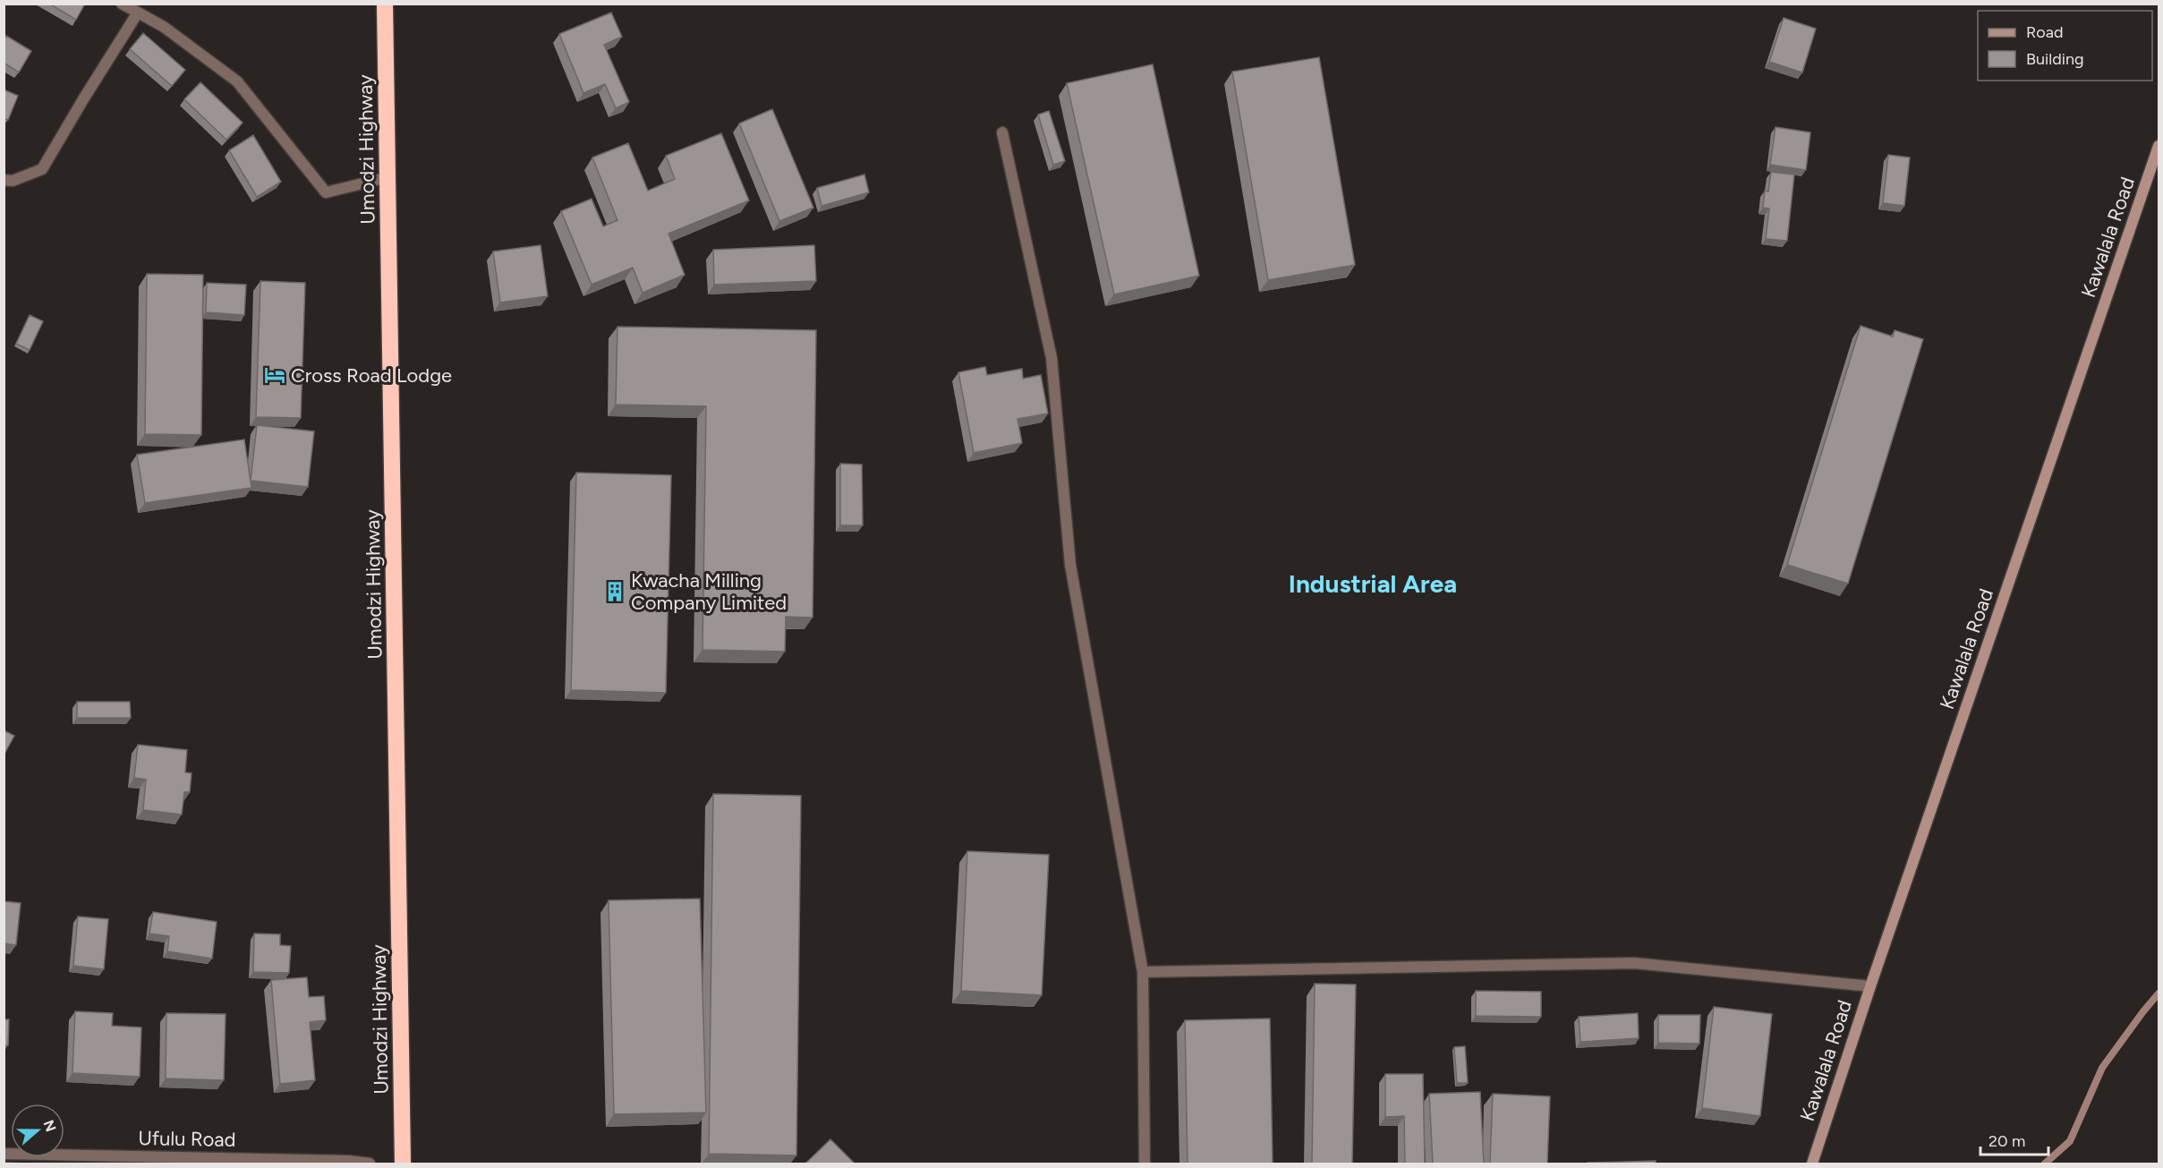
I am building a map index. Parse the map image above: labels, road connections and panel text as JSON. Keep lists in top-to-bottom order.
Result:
{
  "streets": {
    "highway": ["Umodzi Highway"],
    "street": ["Kawalala Road", "Ufulu Road"]
  },
  "districts": ["Industrial Area"],
  "places": {
    "hotel": ["Cross Road Lodge"],
    "building": ["Kwacha Milling Company Limited"]
  },
  "legend": ["Road", "Building"],
  "scale_bar": "20 m",
  "north": "right"
}
